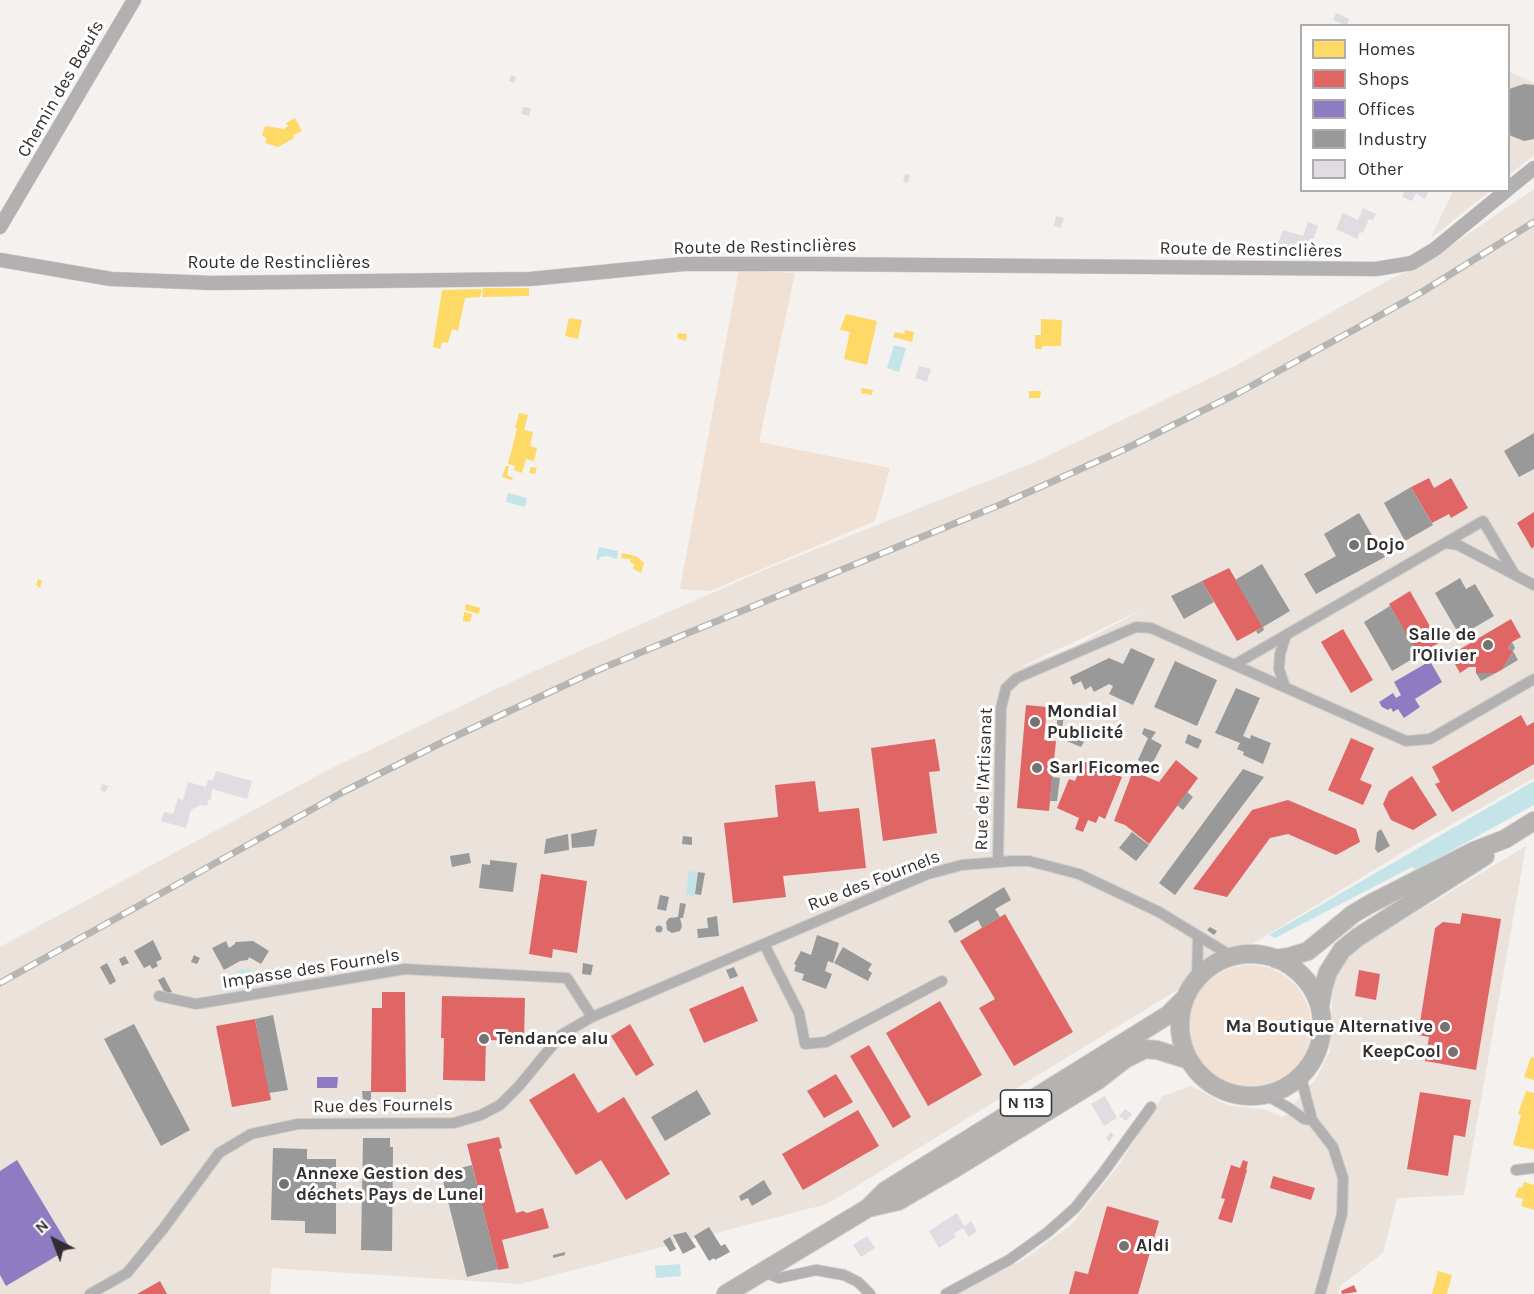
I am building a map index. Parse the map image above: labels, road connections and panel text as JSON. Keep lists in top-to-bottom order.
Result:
{
  "streets": {
    "main road": ["N 113"],
    "street": [
      "Chemin des Bœufs",
      "Route de Restinclières",
      "Rue de l'Artisanat",
      "Rue des Fournels",
      "Impasse des Fournels"
    ]
  },
  "crossings": [
    ["Rue de l'Artisanat", "Rue des Fournels"],
    ["Rue des Fournels", "Impasse des Fournels"],
    ["Rue des Fournels", "N 113"]
  ],
  "places": [
    "Dojo",
    "Salle de l'Olivier",
    "Mondial Publicité",
    "Sarl Ficomec",
    "Ma Boutique Alternative",
    "Tendance alu",
    "KeepCool",
    "Annexe Gestion des déchets Pays de Lunel",
    "Aldi"
  ],
  "legend": [
    "Homes",
    "Shops",
    "Offices",
    "Industry",
    "Other"
  ],
  "north": "top left"
}
